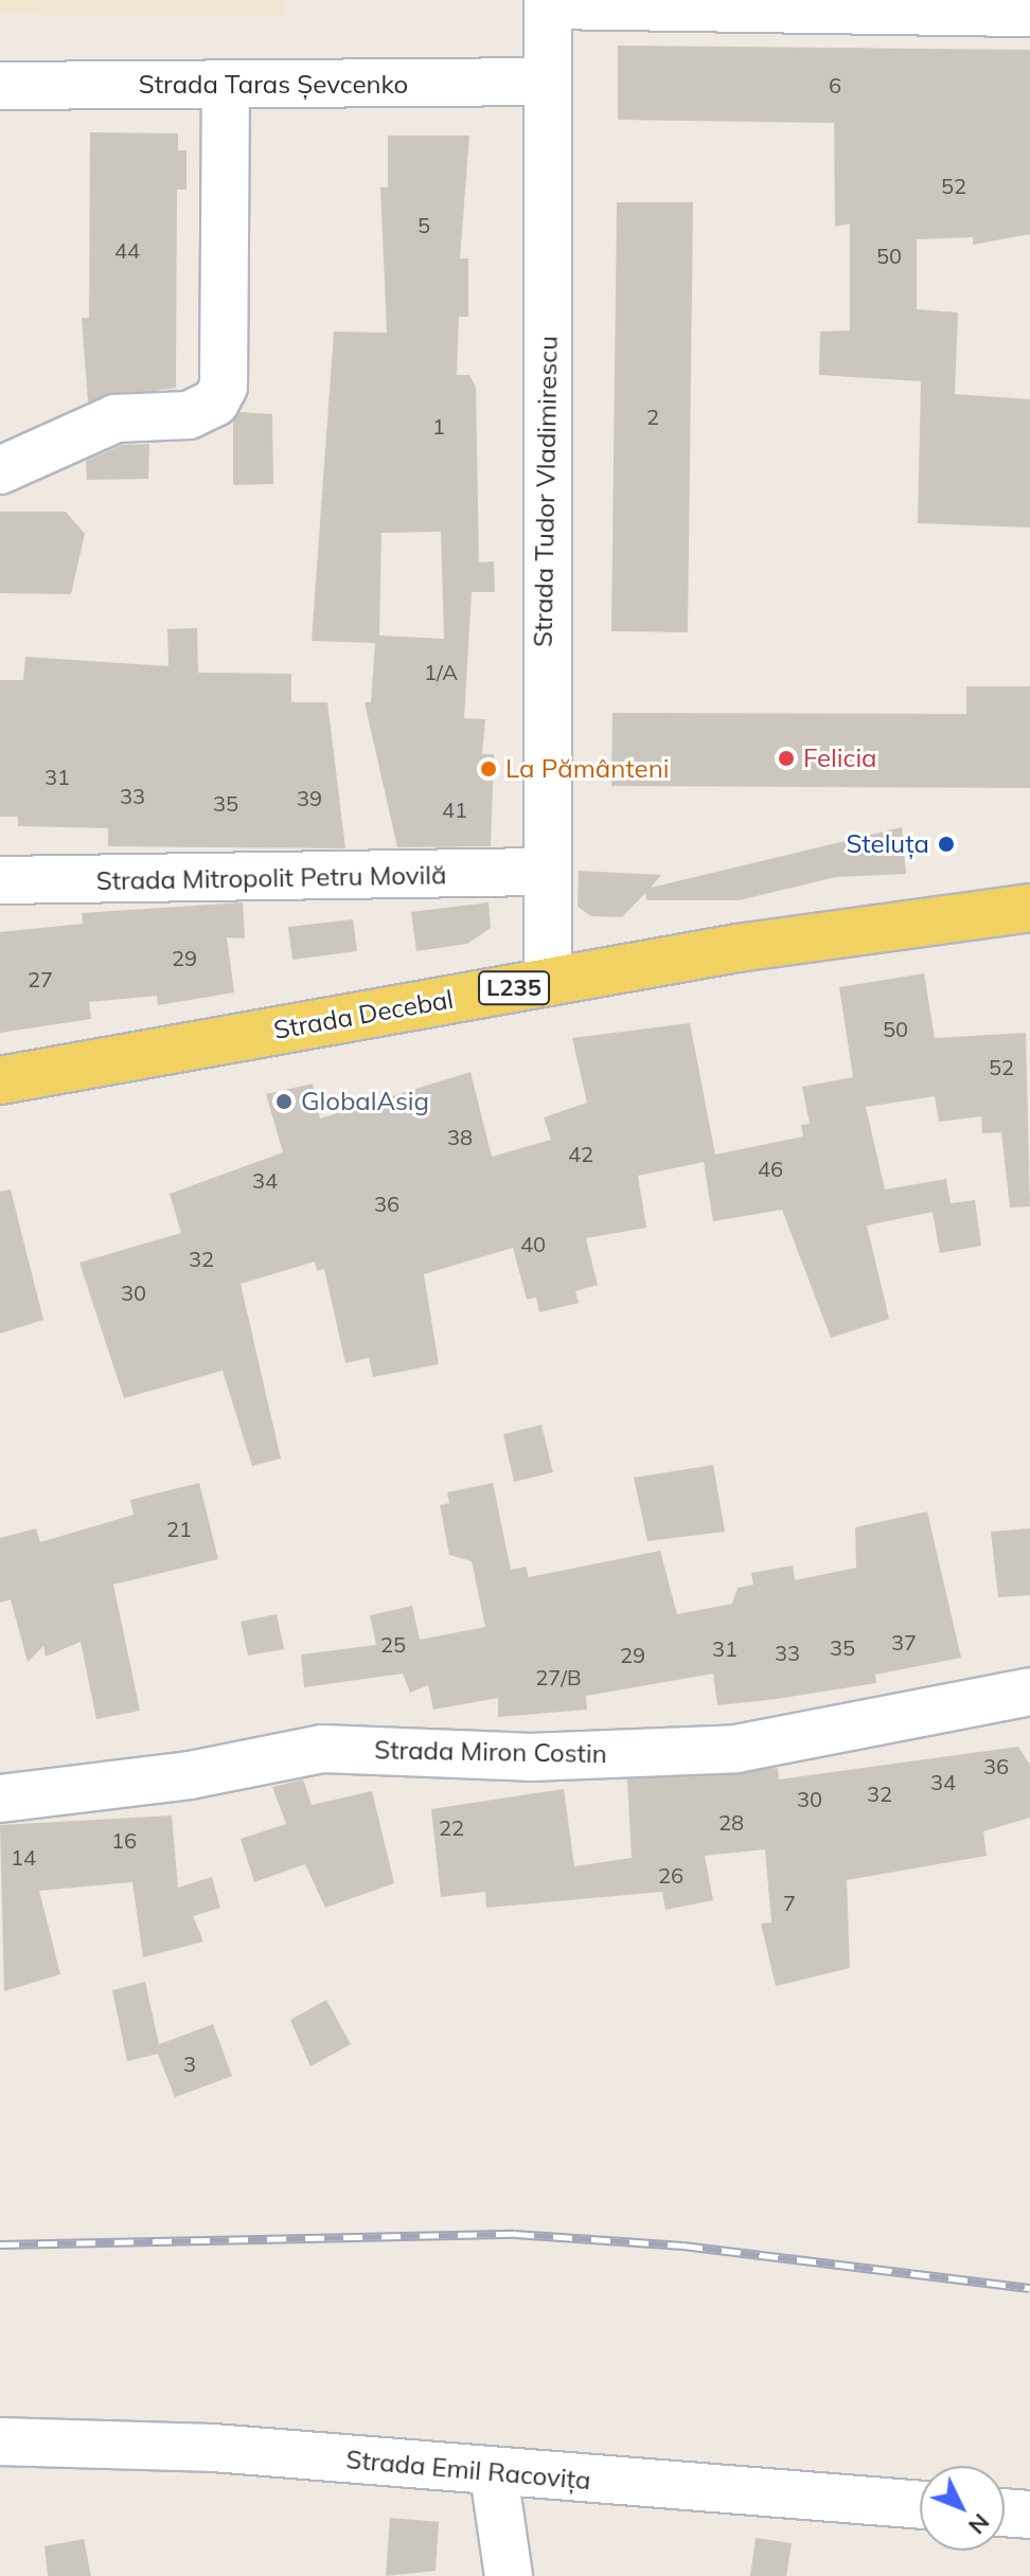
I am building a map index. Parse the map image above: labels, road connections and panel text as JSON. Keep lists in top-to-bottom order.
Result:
{
  "streets": {
    "main road": ["L235", "Strada Decebal"],
    "street": [
      "Strada Taras Șevcenko",
      "Strada Tudor Vladimirescu",
      "Strada Mitropolit Petru Movilă",
      "Strada Miron Costin",
      "Strada Emil Racovița"
    ]
  },
  "crossings": [
    ["Strada Taras Șevcenko", "Strada Tudor Vladimirescu"],
    ["Strada Tudor Vladimirescu", "Strada Mitropolit Petru Movilă"],
    ["Strada Tudor Vladimirescu", "Strada Decebal"]
  ],
  "places": [
    "Felicia",
    "La Pământeni",
    "Steluța",
    "GlobalAsig"
  ],
  "house_numbers": [
    "6",
    "52",
    "5",
    "44",
    "50",
    "2",
    "1",
    "1/A",
    "31",
    "33",
    "39",
    "35",
    "41",
    "29",
    "27",
    "50",
    "52",
    "38",
    "42",
    "46",
    "34",
    "36",
    "40",
    "32",
    "30",
    "21",
    "37",
    "25",
    "35",
    "31",
    "33",
    "29",
    "27/B",
    "36",
    "34",
    "32",
    "30",
    "28",
    "22",
    "16",
    "14",
    "26",
    "7",
    "3"
  ],
  "north": "bottom right"
}
